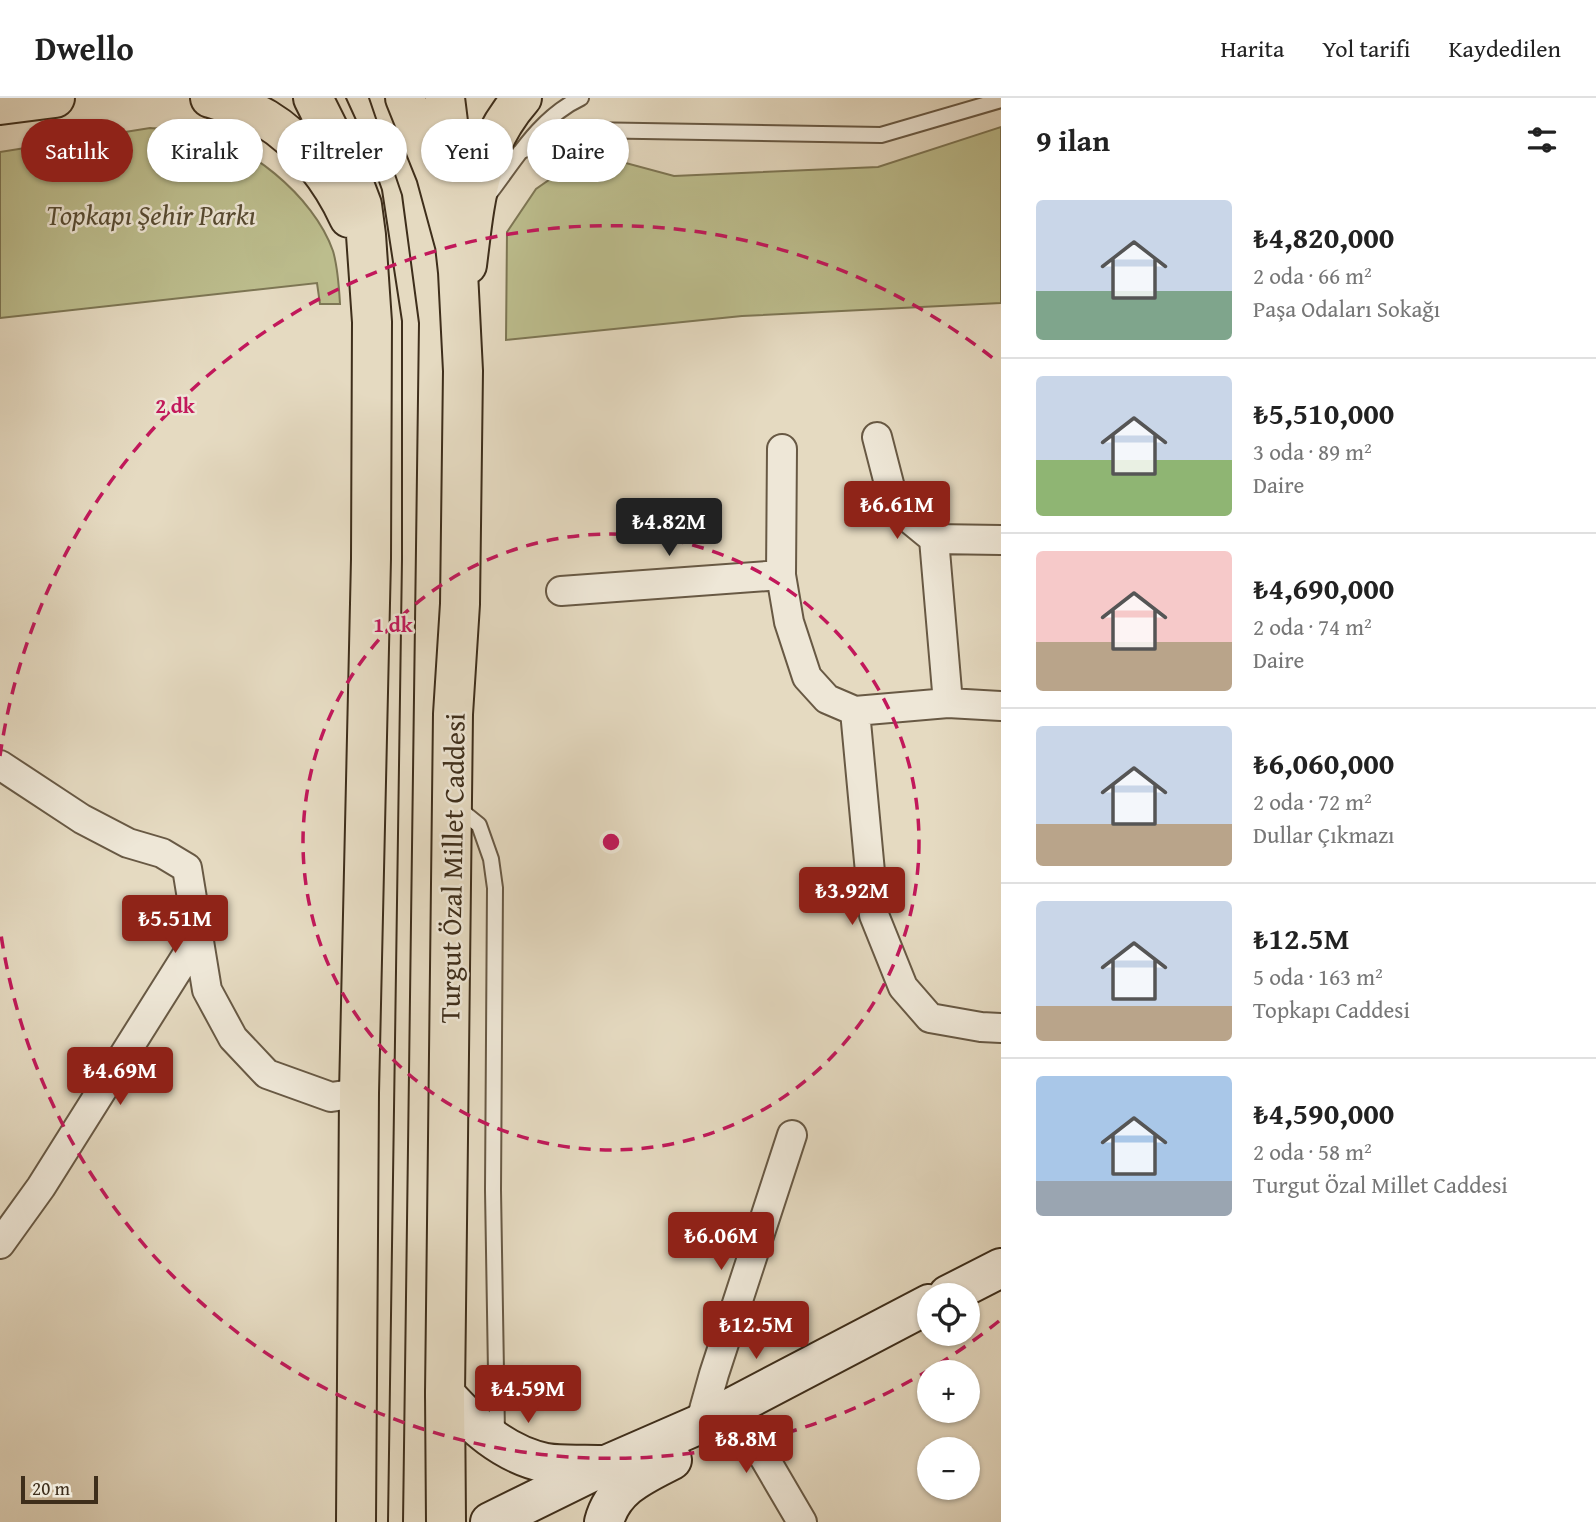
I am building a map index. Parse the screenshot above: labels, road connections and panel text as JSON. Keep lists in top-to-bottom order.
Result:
{
  "streets": {
    "main road": ["Turgut Özal Millet Caddesi"]
  },
  "parks": ["Topkapı Şehir Parkı"],
  "scale_bar": "20 m",
  "page": {
    "header": "Dwello",
    "nav": ["Harita", "Yol tarifi", "Kaydedilen"],
    "heading": "9 ilan",
    "chip": [
      "Satılık",
      "Kiralık",
      "Filtreler",
      "Yeni",
      "Daire"
    ],
    "list": [
      {
        "name": "₺4,820,000",
        "note": "2 oda · 66 m² · Paşa Odaları Sokağı"
      },
      {
        "name": "₺5,510,000",
        "note": "3 oda · 89 m² · Daire"
      },
      {
        "name": "₺4,690,000",
        "note": "2 oda · 74 m² · Daire"
      },
      {
        "name": "₺6,060,000",
        "note": "2 oda · 72 m² · Dullar Çıkmazı"
      },
      {
        "name": "₺12.5M",
        "note": "5 oda · 163 m² · Topkapı Caddesi"
      },
      {
        "name": "₺4,590,000",
        "note": "2 oda · 58 m² · Turgut Özal Millet Caddesi"
      }
    ],
    "price": [
      "₺6.61M",
      "₺4.82M",
      "₺3.92M",
      "₺5.51M",
      "₺4.69M",
      "₺6.06M",
      "₺12.5M",
      "₺4.59M",
      "₺8.8M"
    ],
    "map_buttons": ["+", "−"],
    "scale": "20 m"
  },
  "rings": ["2 dk", "1 dk"]
}
